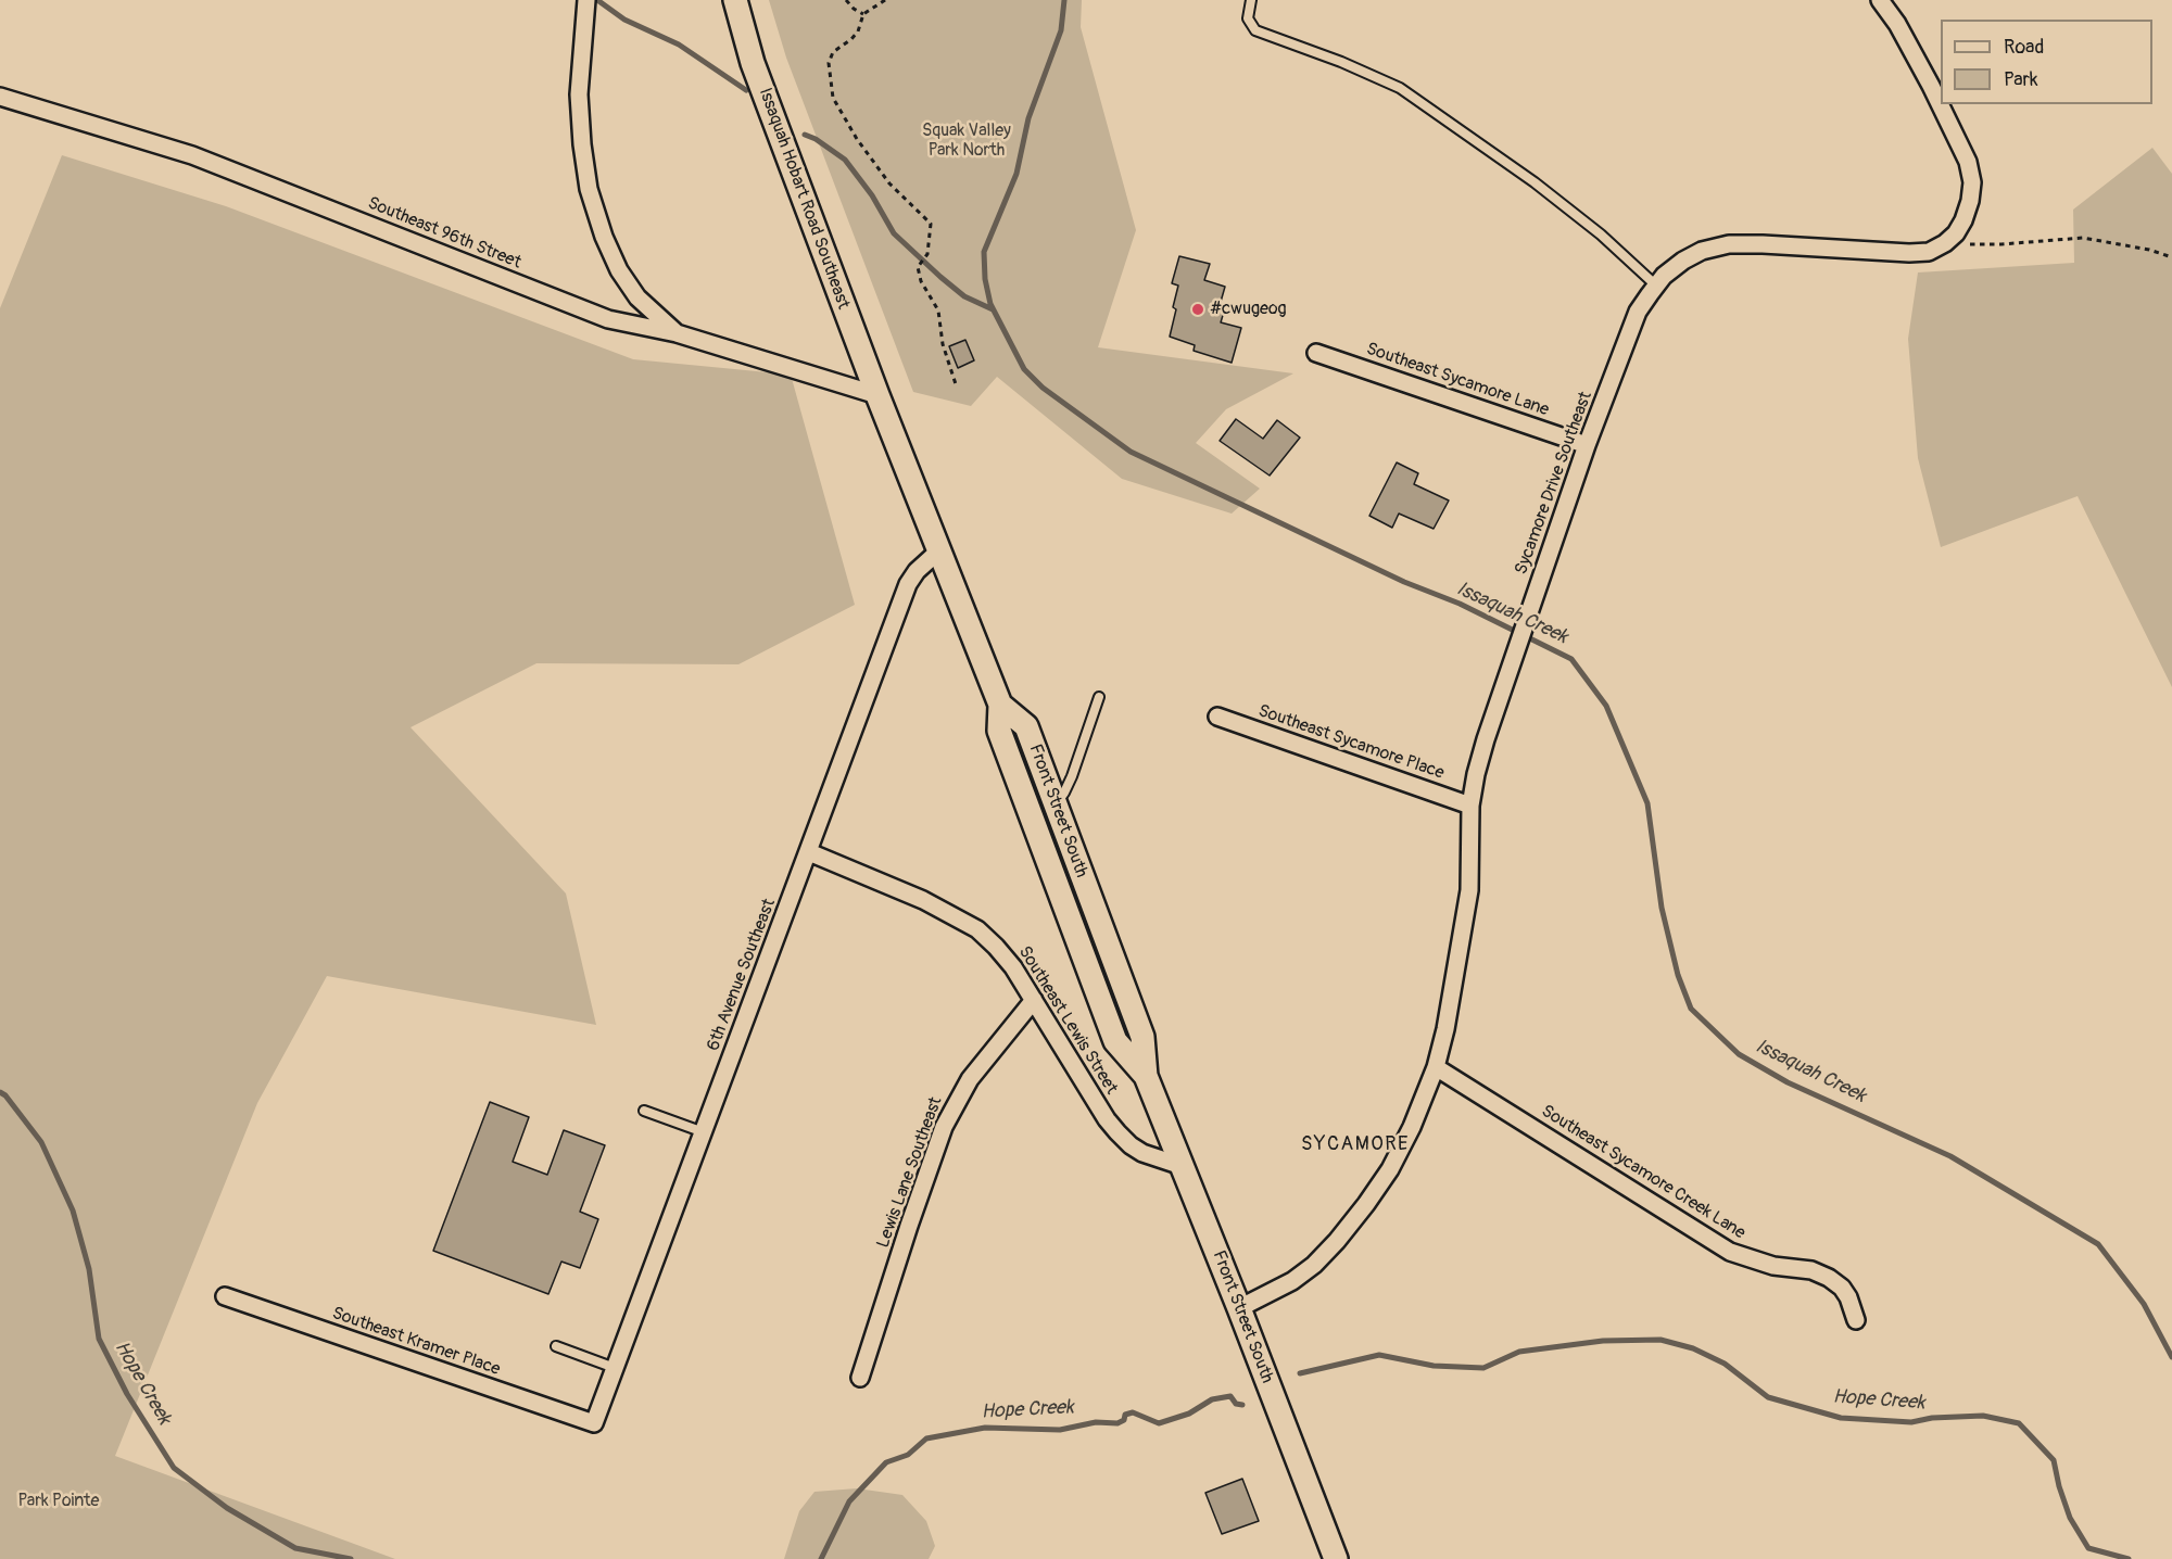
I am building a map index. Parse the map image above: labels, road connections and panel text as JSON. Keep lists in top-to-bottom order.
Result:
{
  "streets": {
    "main road": ["Issaquah Hobart Road Southeast", "Front Street South"],
    "street": [
      "Southeast 96th Street",
      "Southeast Sycamore Lane",
      "Sycamore Drive Southeast",
      "Southeast Sycamore Place",
      "6th Avenue Southeast",
      "Southeast Lewis Street",
      "Lewis Lane Southeast",
      "Southeast Sycamore Creek Lane",
      "Southeast Kramer Place"
    ]
  },
  "crossings": [
    ["Issaquah Hobart Road Southeast", "Southeast 96th Street"],
    ["Issaquah Hobart Road Southeast", "Front Street South"],
    ["Southeast 96th Street", "Front Street South"],
    ["Southeast Sycamore Lane", "Sycamore Drive Southeast"],
    ["Sycamore Drive Southeast", "Southeast Sycamore Place"],
    ["Sycamore Drive Southeast", "Front Street South"],
    ["Sycamore Drive Southeast", "Southeast Sycamore Creek Lane"],
    ["Front Street South", "6th Avenue Southeast"],
    ["Front Street South", "Southeast Lewis Street"],
    ["6th Avenue Southeast", "Southeast Lewis Street"],
    ["6th Avenue Southeast", "Southeast Kramer Place"],
    ["Southeast Lewis Street", "Lewis Lane Southeast"]
  ],
  "districts": ["SYCAMORE"],
  "water": ["Issaquah Creek", "Hope Creek"],
  "parks": ["Squak Valley Park North", "Park Pointe"],
  "places": ["#cwugeog"],
  "legend": ["Road", "Park"]
}
